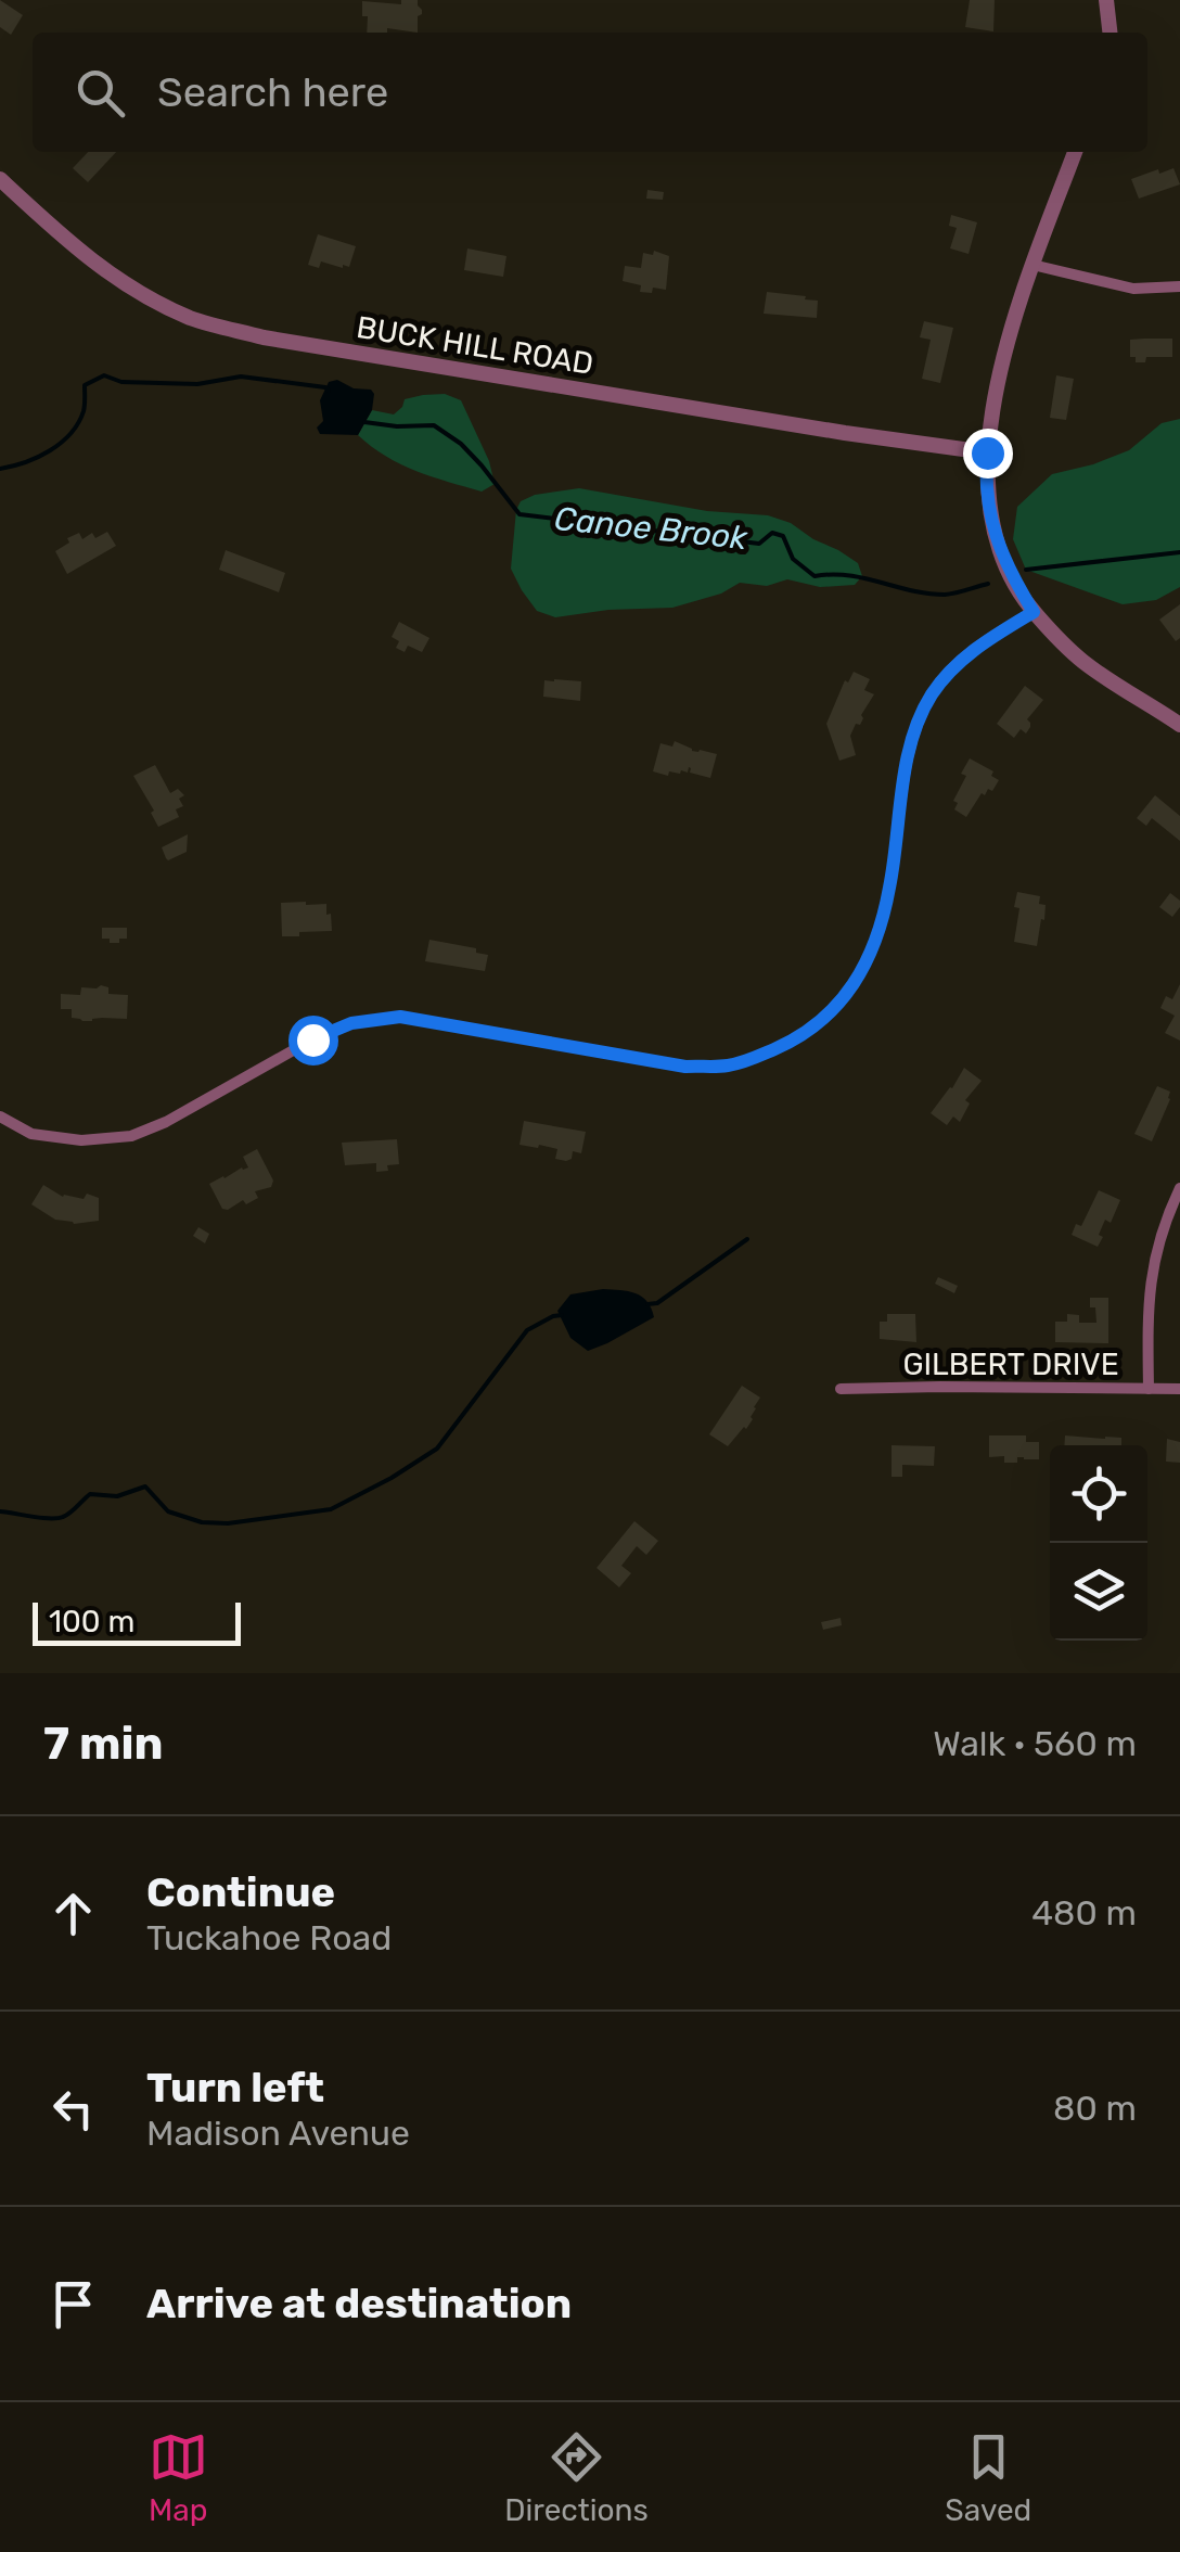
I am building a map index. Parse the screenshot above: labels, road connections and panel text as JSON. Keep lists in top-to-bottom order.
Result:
{
  "streets": {
    "street": ["BUCK HILL ROAD", "GILBERT DRIVE"]
  },
  "water": ["Canoe Brook"],
  "scale_bar": "100 m",
  "page": {
    "search": "Search here",
    "scale": "100 m",
    "heading": ["7 min", "Walk · 560 m"],
    "list": [
      ["Continue", "Tuckahoe Road", "480 m"],
      ["Turn left", "Madison Avenue", "80 m"],
      "Arrive at destination"
    ],
    "nav": ["Map", "Directions", "Saved"]
  }
}
